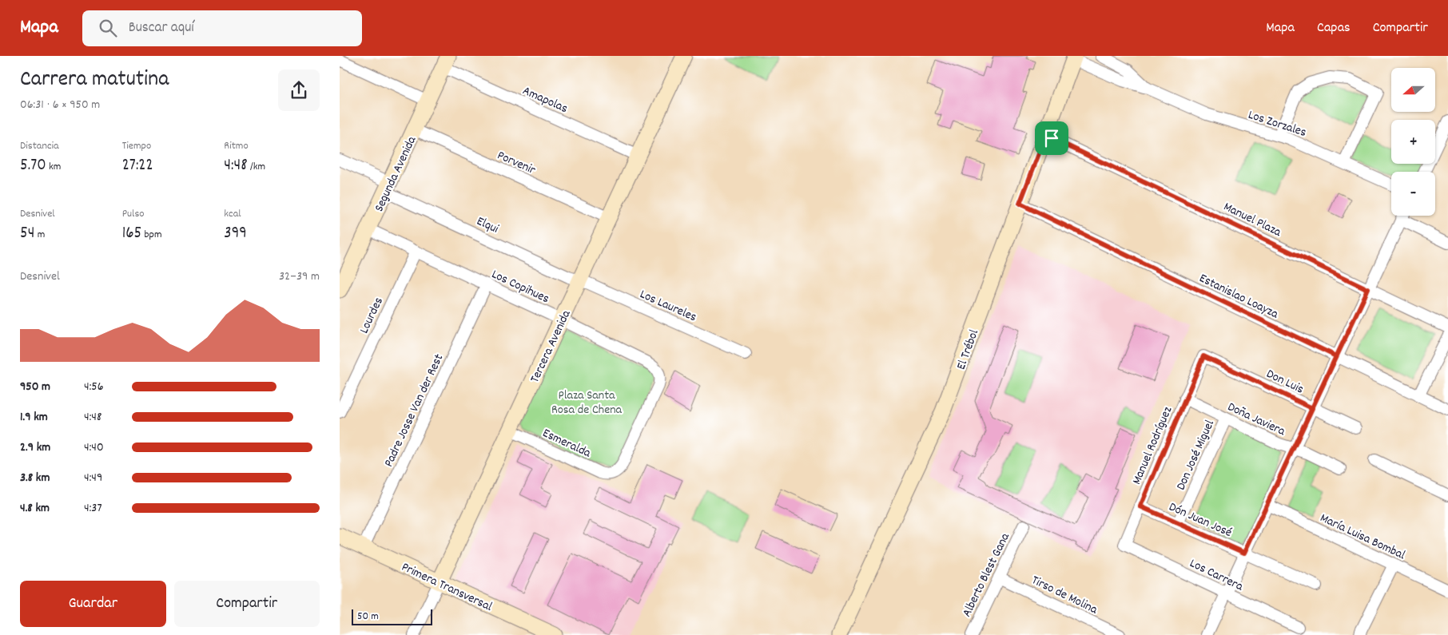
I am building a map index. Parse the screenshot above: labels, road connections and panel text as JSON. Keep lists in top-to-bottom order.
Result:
{
  "streets": {
    "street": [
      "Amapolas",
      "Los Zorzales",
      "Porvenir",
      "Segunda Avenida",
      "Manuel Plaza",
      "Elqui",
      "Los Copihues",
      "Estanislao Loayza",
      "Los Laureles",
      "Lourdes",
      "Tercera Avenida",
      "El Trébol",
      "Don Luis",
      "Padre Josse Van der Rest",
      "Doña Javiera",
      "Esmeralda",
      "Manuel Rodríguez",
      "Don José Miguel",
      "Dón Juan José",
      "María Luisa Bombal",
      "Los Carrera",
      "Alberto Blest Gana",
      "Primera Transversal",
      "Tirso de Molina"
    ]
  },
  "crossings": [
    ["Amapolas", "Segunda Avenida"],
    ["Amapolas", "Tercera Avenida"],
    ["Los Zorzales", "El Trébol"],
    ["Porvenir", "Segunda Avenida"],
    ["Porvenir", "Tercera Avenida"],
    ["Segunda Avenida", "Elqui"],
    ["Segunda Avenida", "Los Copihues"],
    ["Manuel Plaza", "El Trébol"],
    ["Elqui", "Los Laureles"],
    ["Elqui", "Tercera Avenida"],
    ["Los Copihues", "Lourdes"],
    ["Los Copihues", "Tercera Avenida"],
    ["Los Copihues", "Padre Josse Van der Rest"],
    ["Los Copihues", "Esmeralda"],
    ["Estanislao Loayza", "El Trébol"],
    ["Los Laureles", "Tercera Avenida"],
    ["Tercera Avenida", "Esmeralda"],
    ["Tercera Avenida", "Primera Transversal"],
    ["Don Luis", "Manuel Rodríguez"],
    ["Padre Josse Van der Rest", "Primera Transversal"],
    ["Doña Javiera", "Manuel Rodríguez"],
    ["Doña Javiera", "Don José Miguel"],
    ["Manuel Rodríguez", "Dón Juan José"],
    ["Manuel Rodríguez", "Los Carrera"],
    ["Don José Miguel", "Dón Juan José"],
    ["Alberto Blest Gana", "Tirso de Molina"]
  ],
  "parks": ["Plaza Santa Rosa de Chena"],
  "scale_bar": "50 m",
  "north": "left",
  "page": {
    "header": "Mapa",
    "search": "Buscar aquí",
    "nav": ["Mapa", "Capas", "Compartir"],
    "heading": ["Carrera matutina", "06:31 · 6 × 950 m"],
    "map_buttons": ["+", "−"],
    "stats": [
      ["Distancia", "5.70 km"],
      ["Tiempo", "27:22"],
      ["Ritmo", "4:48 /km"],
      ["Desnivel", "54 m"],
      ["Pulso", "165 bpm"],
      ["kcal", "399"]
    ],
    "chart": ["Desnivel", "32–39 m"],
    "list": [
      {
        "name": "950 m",
        "note": "4:56"
      },
      {
        "name": "1.9 km",
        "note": "4:48"
      },
      {
        "name": "2.9 km",
        "note": "4:40"
      },
      {
        "name": "3.8 km",
        "note": "4:49"
      },
      {
        "name": "4.8 km",
        "note": "4:37"
      }
    ],
    "buttons": ["Guardar", "Compartir"],
    "scale": "50 m"
  }
}
